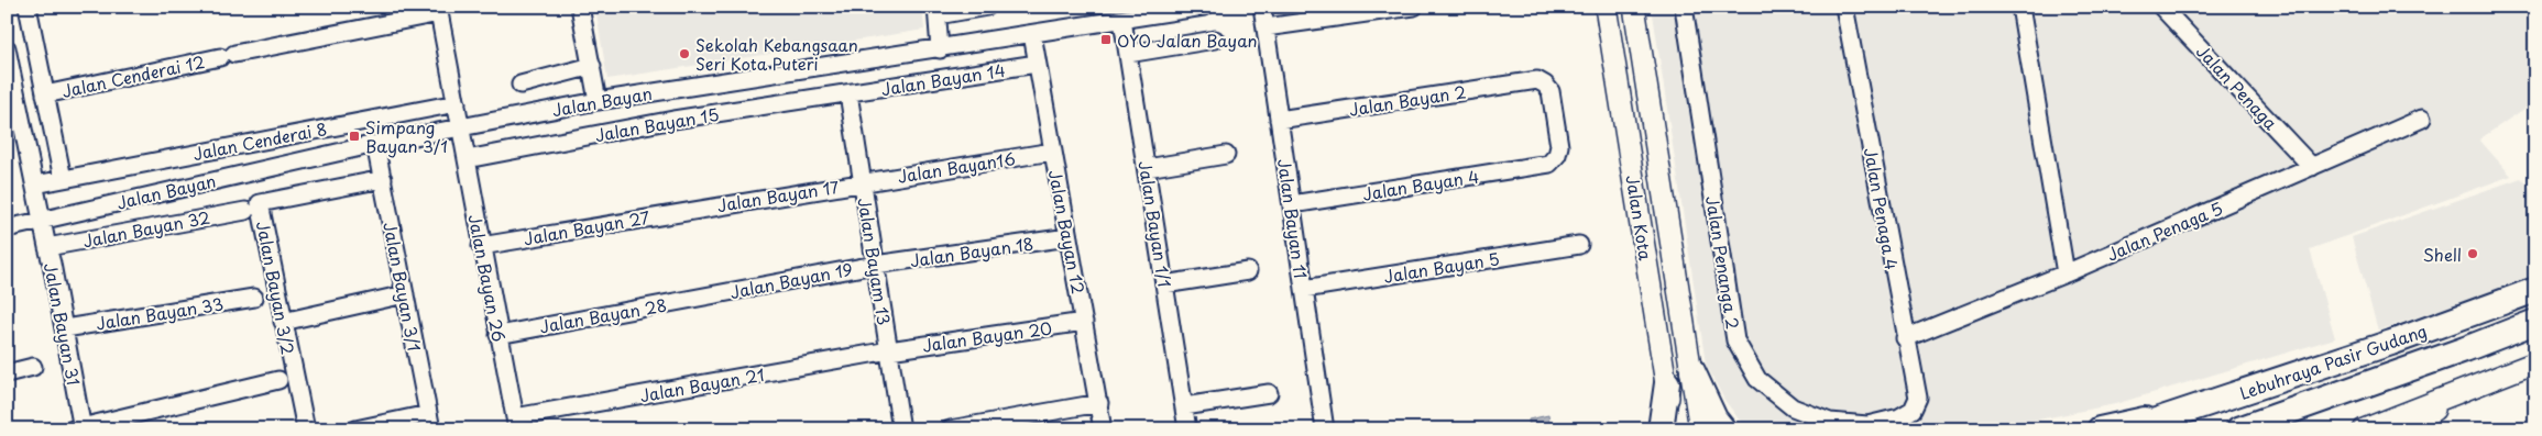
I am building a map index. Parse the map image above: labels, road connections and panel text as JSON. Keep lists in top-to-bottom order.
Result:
{
  "streets": {
    "highway": ["Lebuhraya Pasir Gudang"],
    "main road": ["Jalan Kota"],
    "street": [
      "Jalan Cenderai 12",
      "Jalan Bayan 14",
      "Jalan Penaga",
      "Jalan Bayan 2",
      "Jalan Bayan",
      "Jalan Bayan 15",
      "Jalan Cenderai 8",
      "Jalan Bayan16",
      "Jalan Bayan 4",
      "Jalan Bayan 17",
      "Jalan Penaga 4",
      "Jalan Bayan 11",
      "Jalan Bayan 1/1",
      "Jalan Bayan 27",
      "Jalan Bayan 32",
      "Jalan Penaga 5",
      "Jalan Bayan 12",
      "Jalan Bayan 18",
      "Jalan Bayam 13",
      "Jalan Penanga 2",
      "Jalan Bayan 5",
      "Jalan Bayan 26",
      "Jalan Bayan 19",
      "Jalan Bayan 3/1",
      "Jalan Bayan 3/2",
      "Jalan Bayan 33",
      "Jalan Bayan 28",
      "Jalan Bayan 31",
      "Jalan Bayan 20",
      "Jalan Bayan 21"
    ]
  },
  "crossings": [
    ["Jalan Cenderai 12", "Jalan Bayan 26"],
    ["Jalan Bayan 14", "Jalan Bayan 15"],
    ["Jalan Bayan 14", "Jalan Bayan 12"],
    ["Jalan Bayan 14", "Jalan Bayam 13"],
    ["Jalan Penaga", "Jalan Penaga 5"],
    ["Jalan Bayan 2", "Jalan Bayan 4"],
    ["Jalan Bayan 2", "Jalan Bayan 11"],
    ["Jalan Bayan", "Jalan Bayan 1/1"],
    ["Jalan Bayan", "Jalan Bayan 12"],
    ["Jalan Bayan", "Jalan Bayan 26"],
    ["Jalan Bayan", "Jalan Bayan 3/1"],
    ["Jalan Bayan", "Jalan Bayan 31"],
    ["Jalan Bayan 15", "Jalan Bayam 13"],
    ["Jalan Bayan 15", "Jalan Bayan 26"],
    ["Jalan Cenderai 8", "Jalan Bayan 26"],
    ["Jalan Cenderai 8", "Jalan Bayan 31"],
    ["Jalan Bayan16", "Jalan Bayan 17"],
    ["Jalan Bayan16", "Jalan Bayan 12"],
    ["Jalan Bayan16", "Jalan Bayam 13"],
    ["Jalan Bayan 4", "Jalan Bayan 11"],
    ["Jalan Bayan 17", "Jalan Bayan 27"],
    ["Jalan Bayan 17", "Jalan Bayam 13"],
    ["Jalan Penaga 4", "Jalan Penaga 5"],
    ["Jalan Penaga 4", "Jalan Penanga 2"],
    ["Jalan Bayan 11", "Jalan Bayan 5"],
    ["Jalan Bayan 27", "Jalan Bayan 26"],
    ["Jalan Bayan 32", "Jalan Bayan 31"],
    ["Jalan Bayan 12", "Jalan Bayan 18"],
    ["Jalan Bayan 12", "Jalan Bayan 20"],
    ["Jalan Bayan 18", "Jalan Bayam 13"],
    ["Jalan Bayan 18", "Jalan Bayan 19"],
    ["Jalan Bayam 13", "Jalan Bayan 19"],
    ["Jalan Bayam 13", "Jalan Bayan 20"],
    ["Jalan Bayam 13", "Jalan Bayan 21"],
    ["Jalan Bayan 26", "Jalan Bayan 28"],
    ["Jalan Bayan 26", "Jalan Bayan 21"],
    ["Jalan Bayan 19", "Jalan Bayan 28"],
    ["Jalan Bayan 3/1", "Jalan Bayan 3/2"],
    ["Jalan Bayan 33", "Jalan Bayan 31"],
    ["Jalan Bayan 20", "Jalan Bayan 21"]
  ],
  "places": {
    "transit": ["OYO Jalan Bayan", "Simpang Bayan 3/1"],
    "other": ["Sekolah Kebangsaan Seri Kota Puteri", "Shell"]
  }
}
